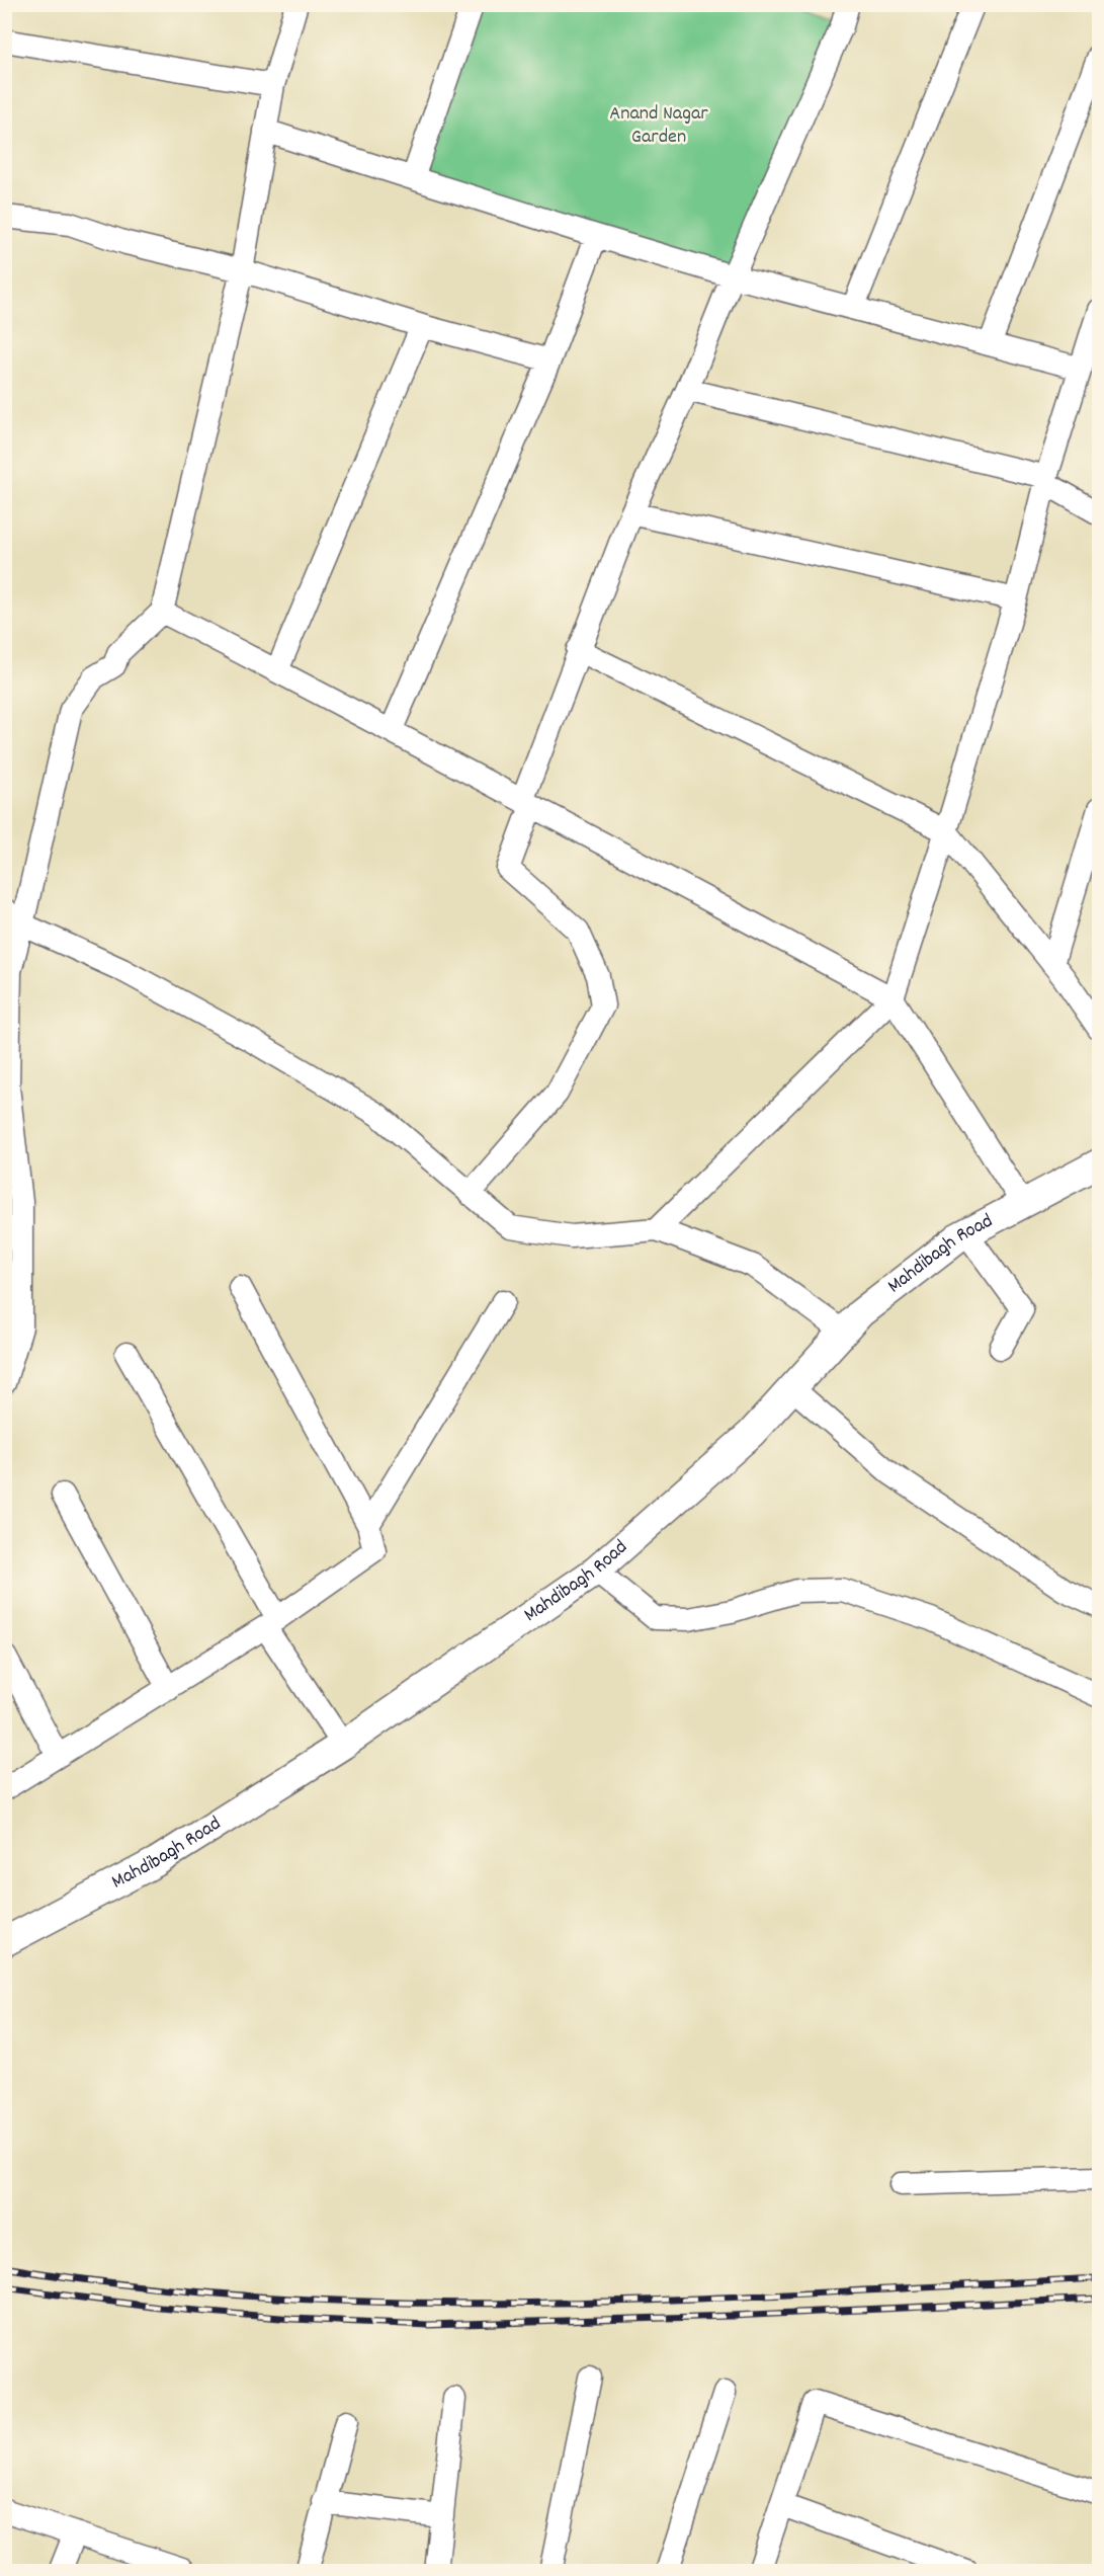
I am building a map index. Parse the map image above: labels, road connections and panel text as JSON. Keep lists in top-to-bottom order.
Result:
{
  "streets": {
    "street": ["Mahdibagh Road"]
  },
  "parks": ["Anand Nagar Garden"]
}
